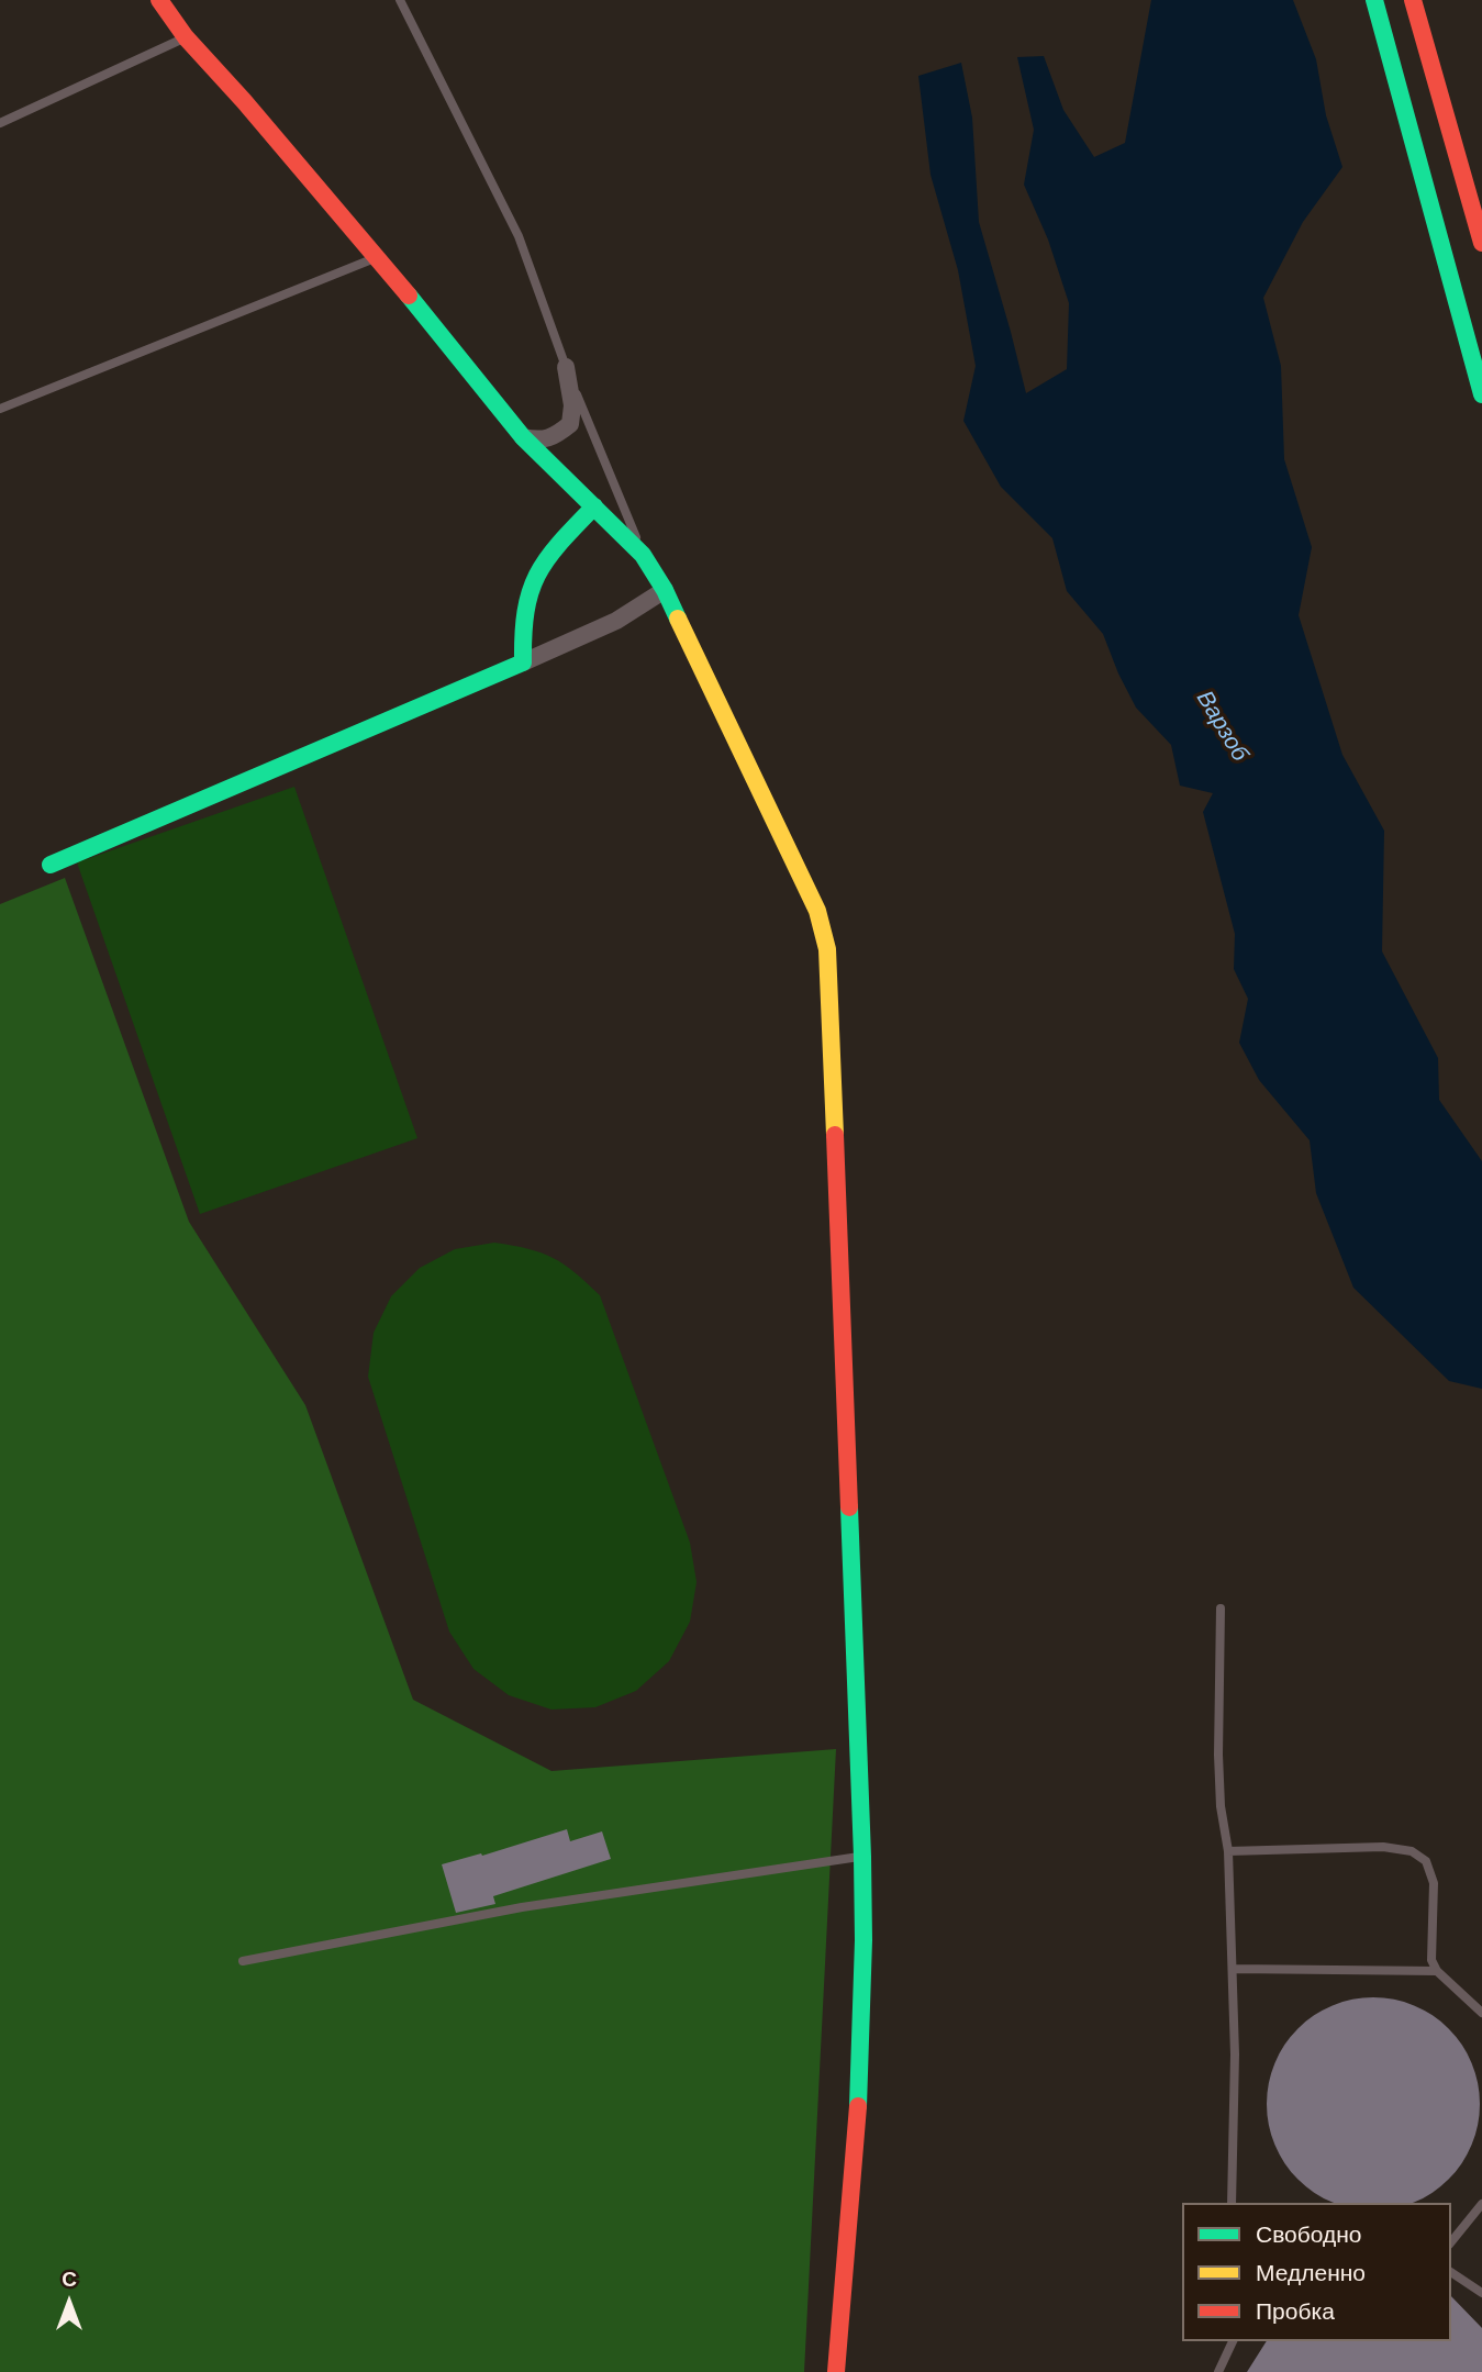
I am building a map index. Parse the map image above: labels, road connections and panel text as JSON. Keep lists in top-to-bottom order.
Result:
{
  "water": ["Варзоб"],
  "legend": ["Свободно", "Медленно", "Пробка"],
  "north": "top"
}
